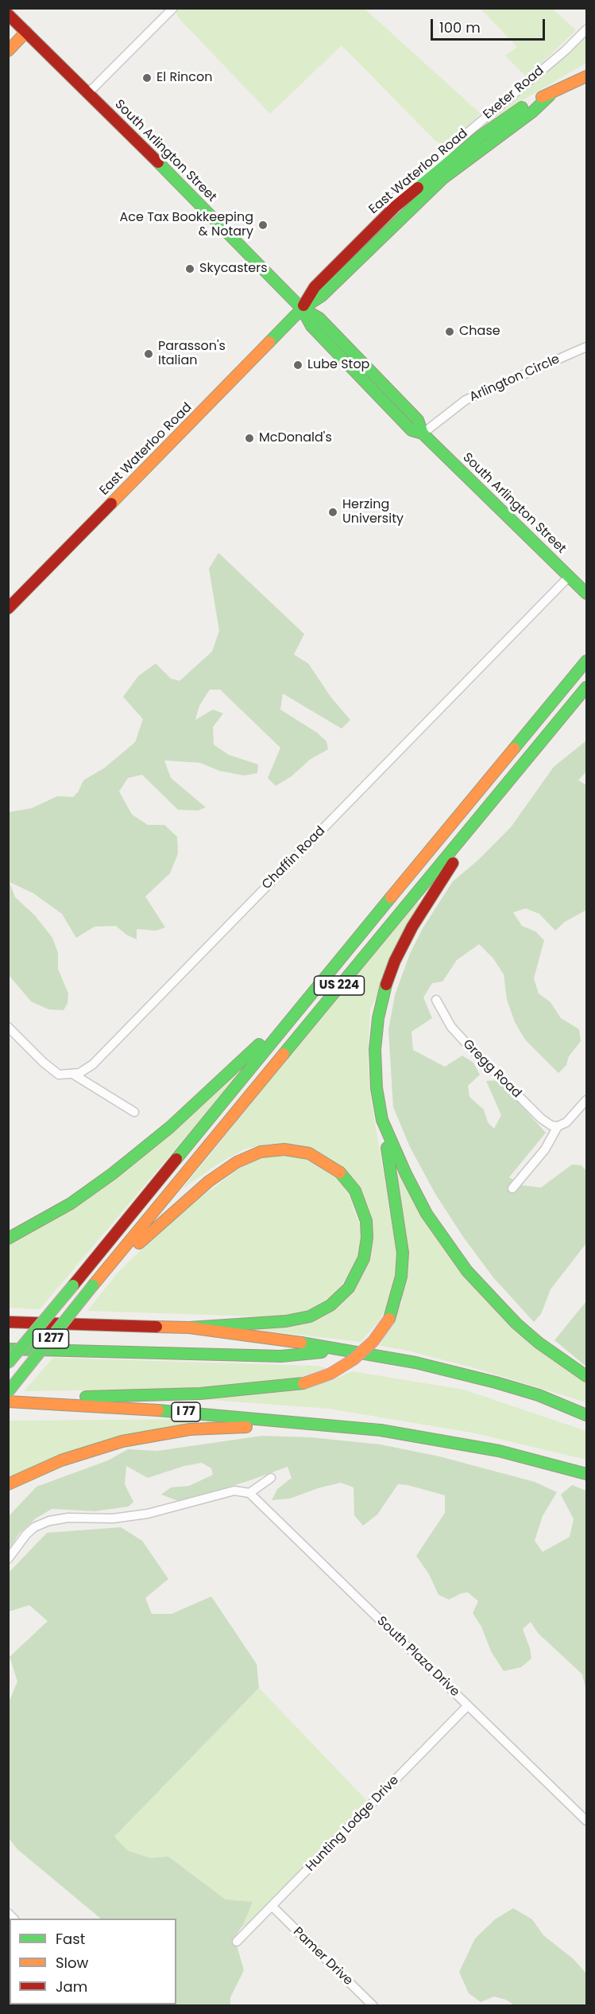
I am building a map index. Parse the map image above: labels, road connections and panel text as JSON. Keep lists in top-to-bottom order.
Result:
{
  "streets": {
    "main road": [
      "South Arlington Street",
      "East Waterloo Road",
      "US 224",
      "I 277",
      "I 77"
    ],
    "street": [
      "Exeter Road",
      "Arlington Circle",
      "Chaffin Road",
      "Gregg Road",
      "South Plaza Drive",
      "Hunting Lodge Drive",
      "Pamer Drive"
    ]
  },
  "crossings": [
    ["Exeter Road", "East Waterloo Road"],
    ["South Arlington Street", "East Waterloo Road"],
    ["South Arlington Street", "Arlington Circle"],
    ["South Arlington Street", "Chaffin Road"],
    ["US 224", "I 277"],
    ["South Plaza Drive", "Hunting Lodge Drive"],
    ["Hunting Lodge Drive", "Pamer Drive"]
  ],
  "places": [
    "El Rincon",
    "Ace Tax Bookkeeping & Notary",
    "Skycasters",
    "Chase",
    "Parasson's Italian",
    "Lube Stop",
    "McDonald's",
    "Herzing University"
  ],
  "legend": ["Fast", "Slow", "Jam"],
  "scale_bar": "100 m"
}
